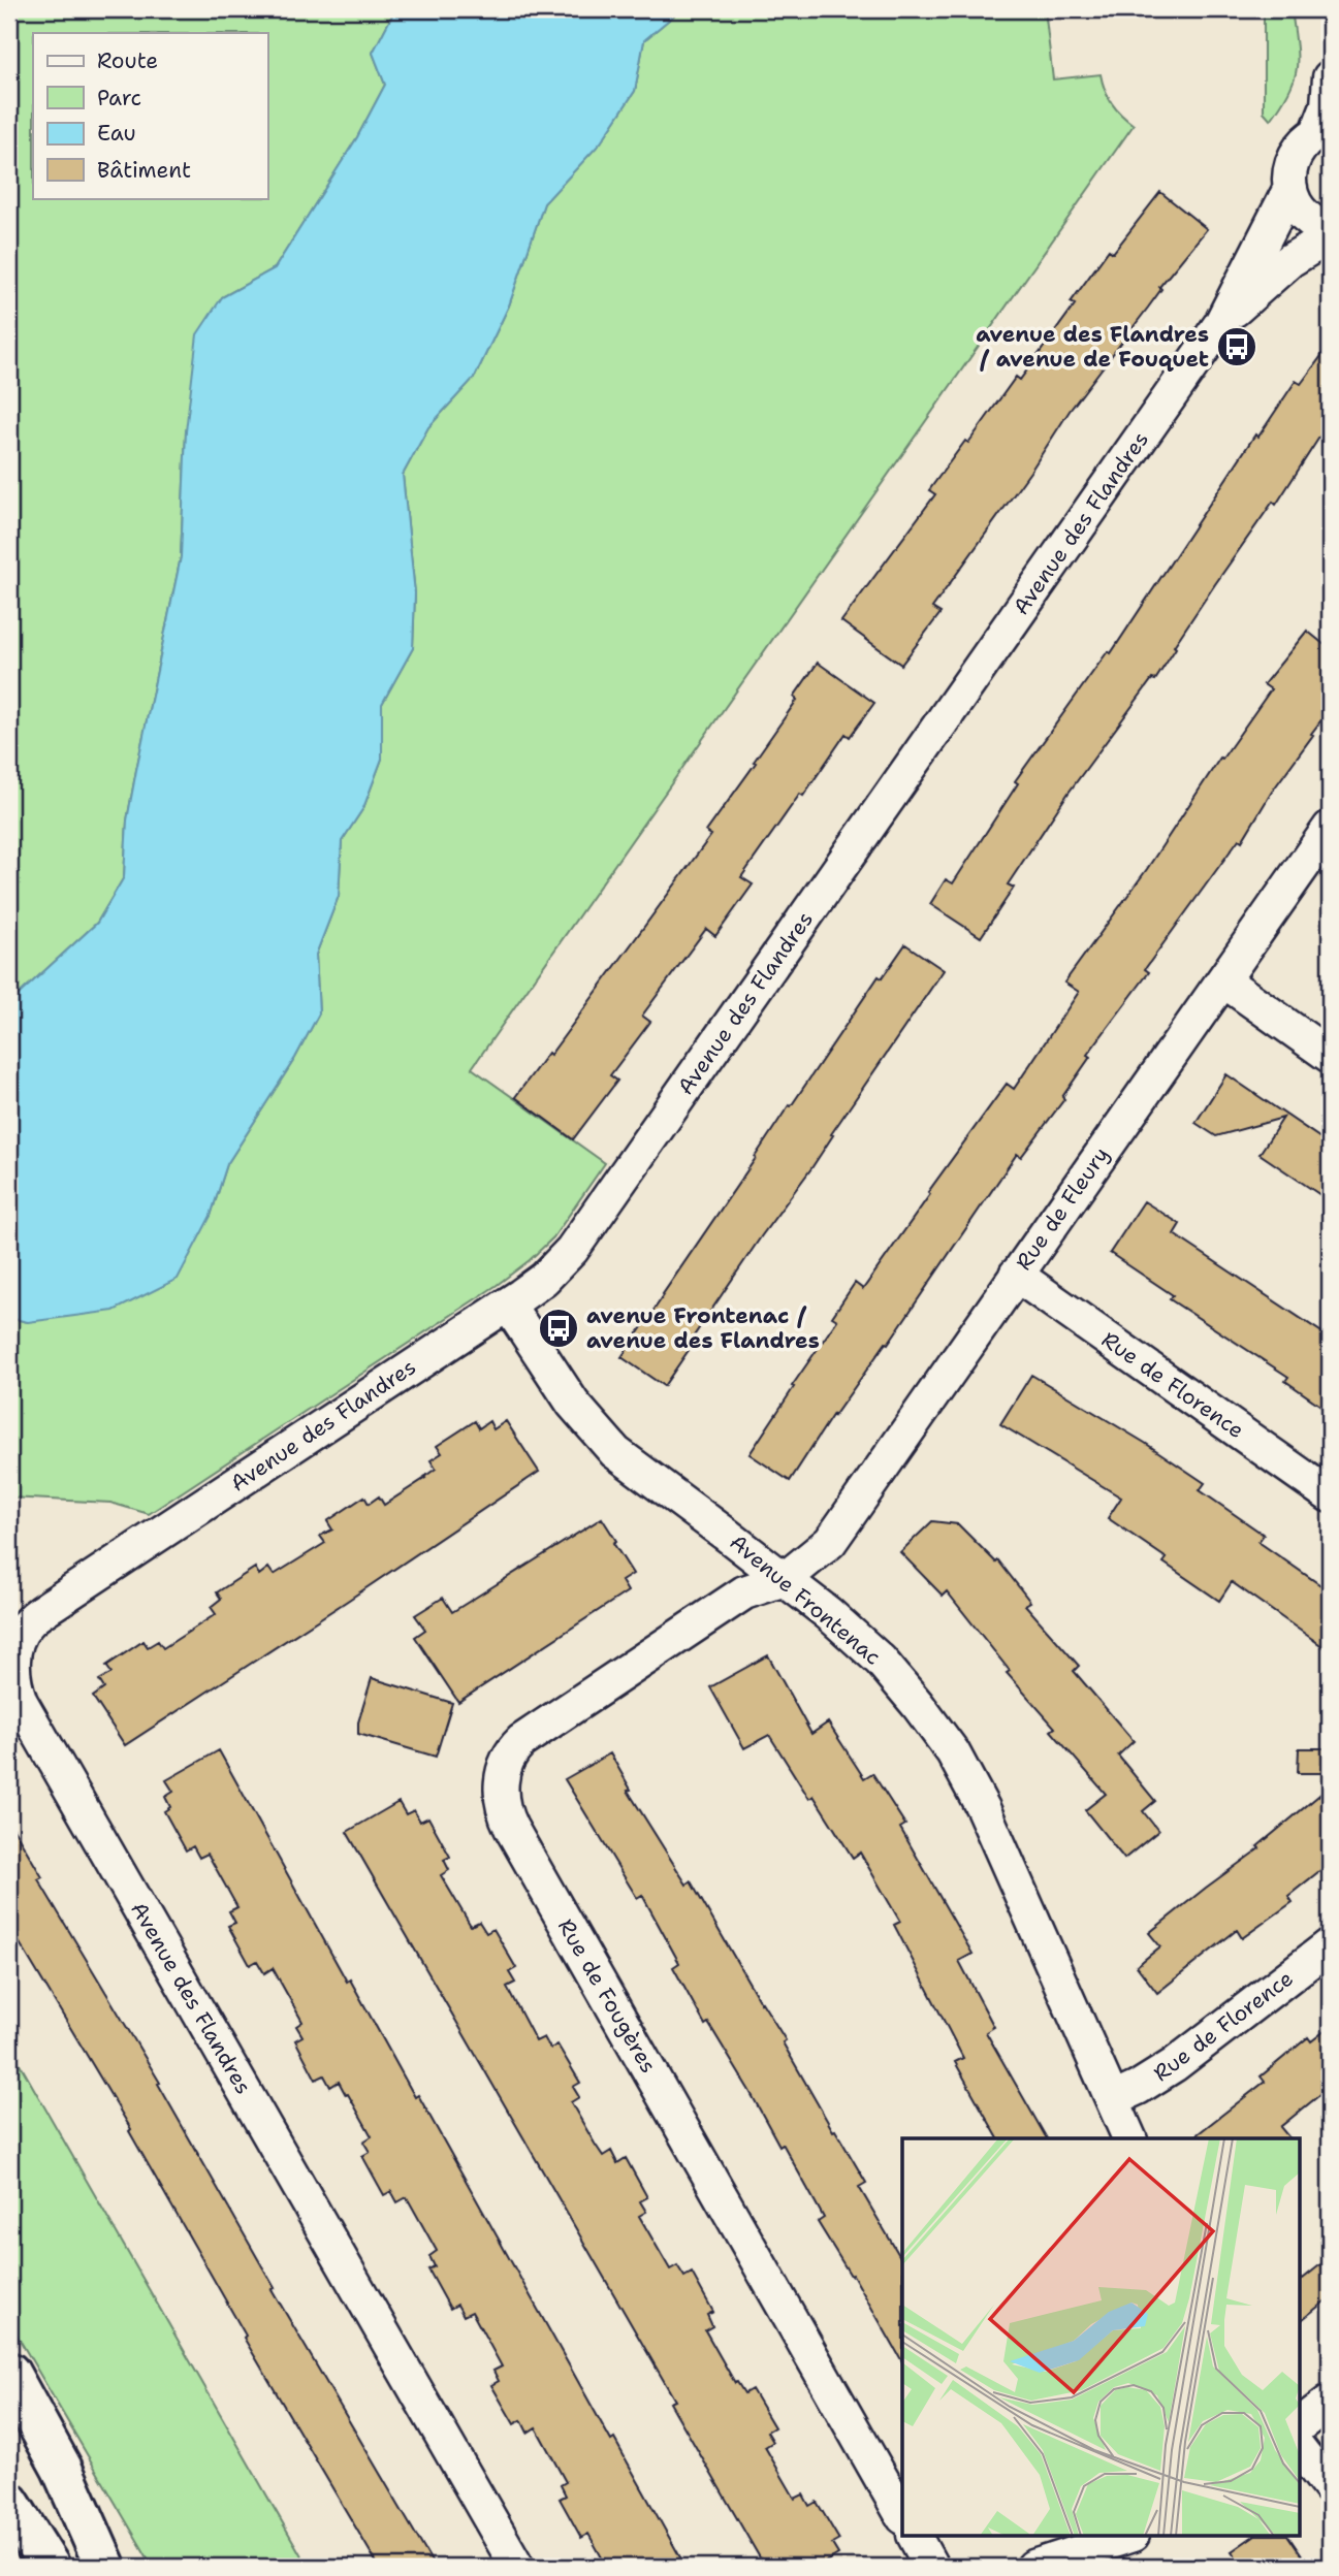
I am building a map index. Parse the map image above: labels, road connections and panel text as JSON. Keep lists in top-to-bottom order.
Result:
{
  "streets": {
    "street": [
      "Avenue des Flandres",
      "Rue de Fleury",
      "Rue de Florence",
      "Avenue Frontenac",
      "Rue de Fougères"
    ]
  },
  "crossings": [
    ["Avenue des Flandres", "Avenue Frontenac"],
    ["Rue de Fleury", "Rue de Florence"],
    ["Rue de Fleury", "Avenue Frontenac"],
    ["Rue de Fleury", "Rue de Fougères"],
    ["Rue de Florence", "Avenue Frontenac"],
    ["Avenue Frontenac", "Rue de Fougères"]
  ],
  "places": {
    "bus stop": ["avenue des Flandres / avenue de Fouquet", "avenue Frontenac / avenue des Flandres"]
  },
  "legend": [
    "Route",
    "Parc",
    "Eau",
    "Bâtiment"
  ]
}
